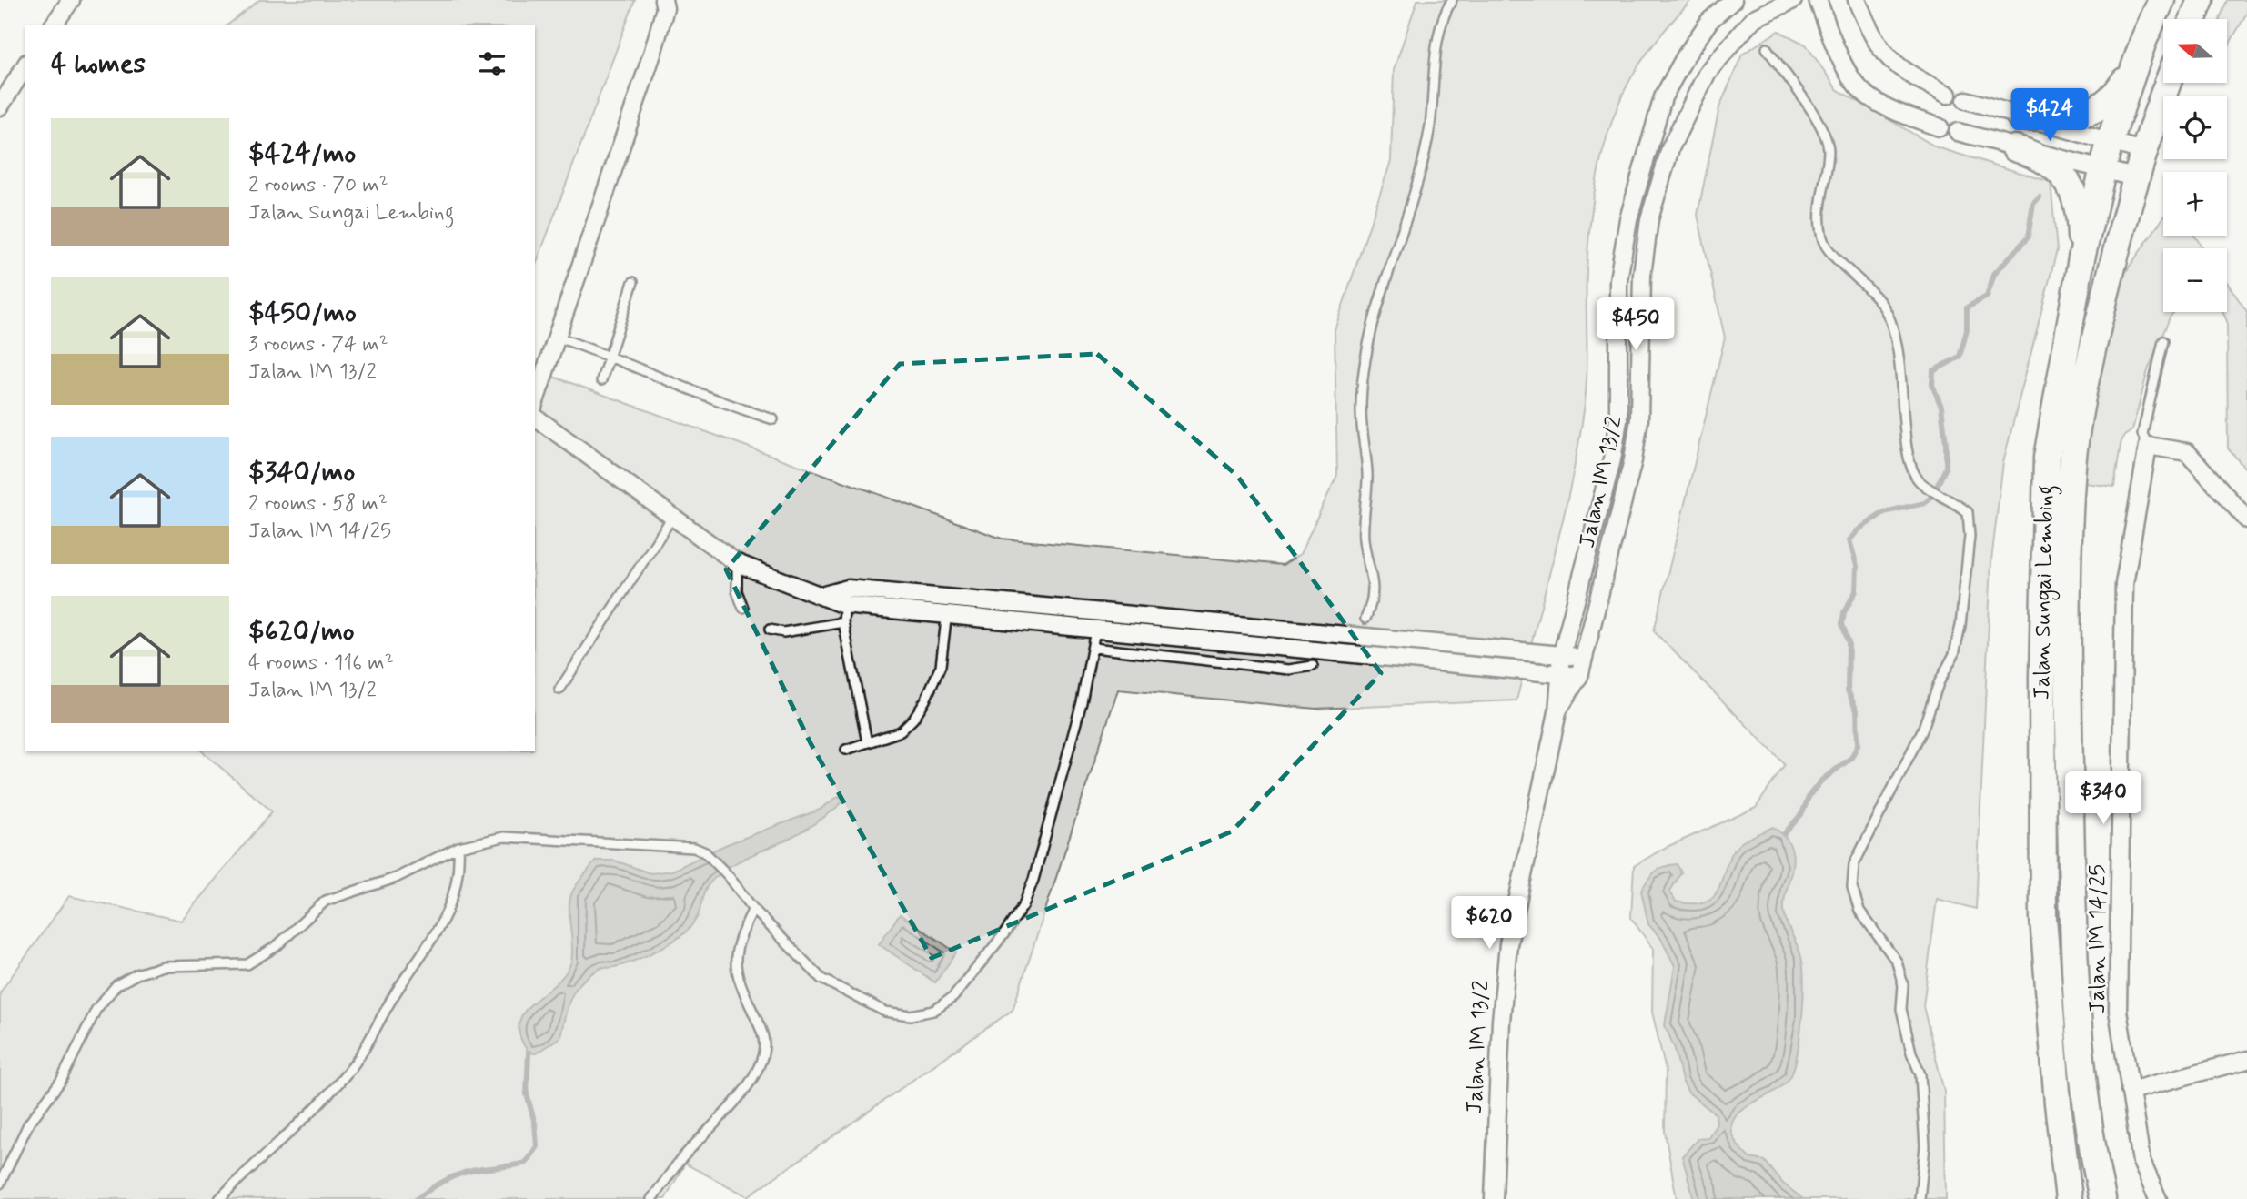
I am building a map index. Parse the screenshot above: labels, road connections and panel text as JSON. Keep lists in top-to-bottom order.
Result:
{
  "streets": {
    "main road": ["Jalan Sungai Lembing"],
    "street": ["Jalan IM 13/2", "Jalan IM 14/25"]
  },
  "north": "left",
  "page": {
    "map_buttons": ["+", "−"],
    "heading": "4 homes",
    "price": [
      "$424",
      "$450",
      "$340",
      "$620"
    ],
    "list": [
      {
        "name": "$424/mo",
        "note": "2 rooms · 70 m² · Jalan Sungai Lembing"
      },
      {
        "name": "$450/mo",
        "note": "3 rooms · 74 m² · Jalan IM 13/2"
      },
      {
        "name": "$340/mo",
        "note": "2 rooms · 58 m² · Jalan IM 14/25"
      },
      {
        "name": "$620/mo",
        "note": "4 rooms · 116 m² · Jalan IM 13/2"
      }
    ]
  }
}
